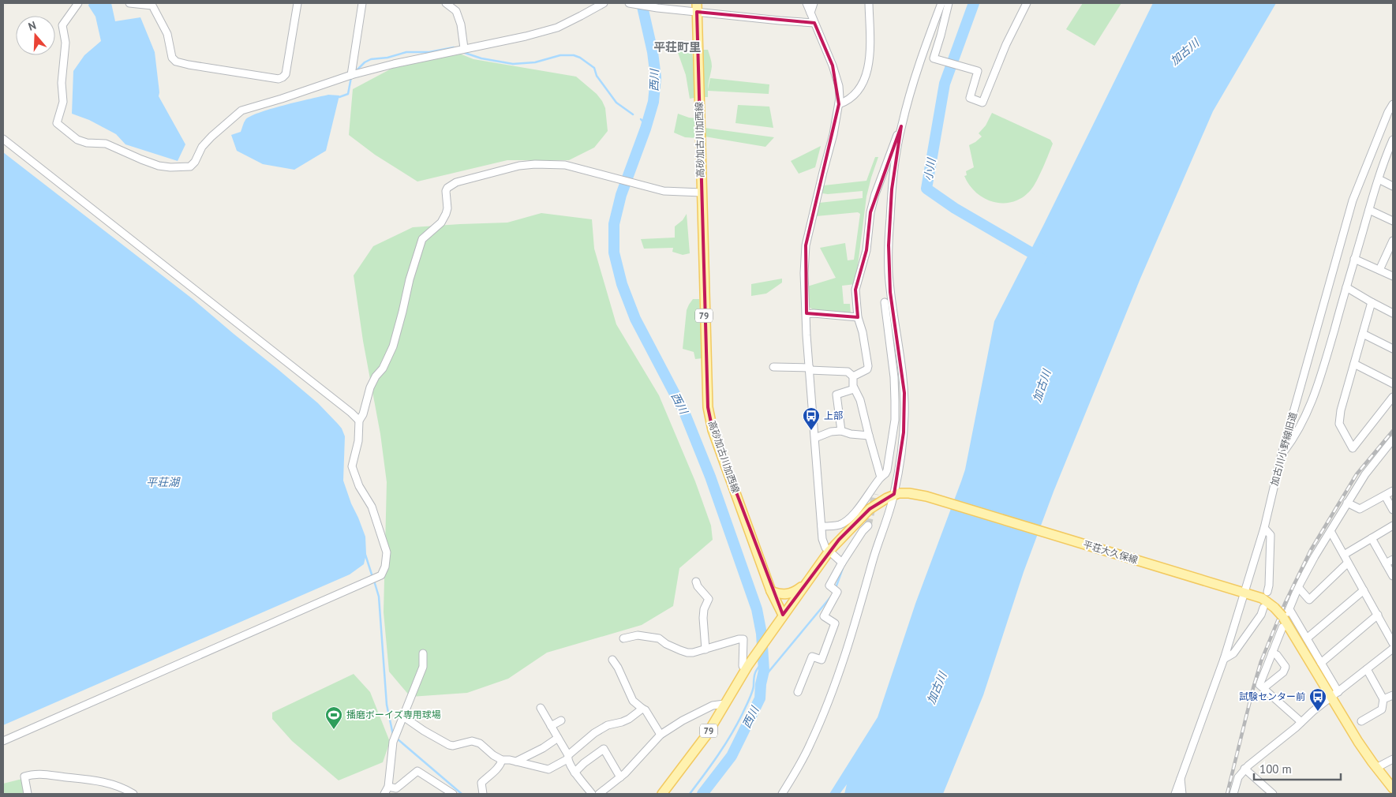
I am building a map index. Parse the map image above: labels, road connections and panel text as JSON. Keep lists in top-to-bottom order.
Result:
{
  "streets": {
    "main road": ["高砂加古川加西線", "79", "平荘大久保線"],
    "street": ["加古川小野線旧道"]
  },
  "crossings": [
    ["高砂加古川加西線", "79"],
    ["加古川小野線旧道", "平荘大久保線"]
  ],
  "districts": ["平荘町里"],
  "water": [
    "加古川",
    "西川",
    "小川",
    "平荘湖"
  ],
  "places": {
    "bus stop": ["上部", "試験センター前"],
    "sports": ["播磨ボーイズ専用球場"]
  },
  "scale_bar": "100 m",
  "north": "top"
}
